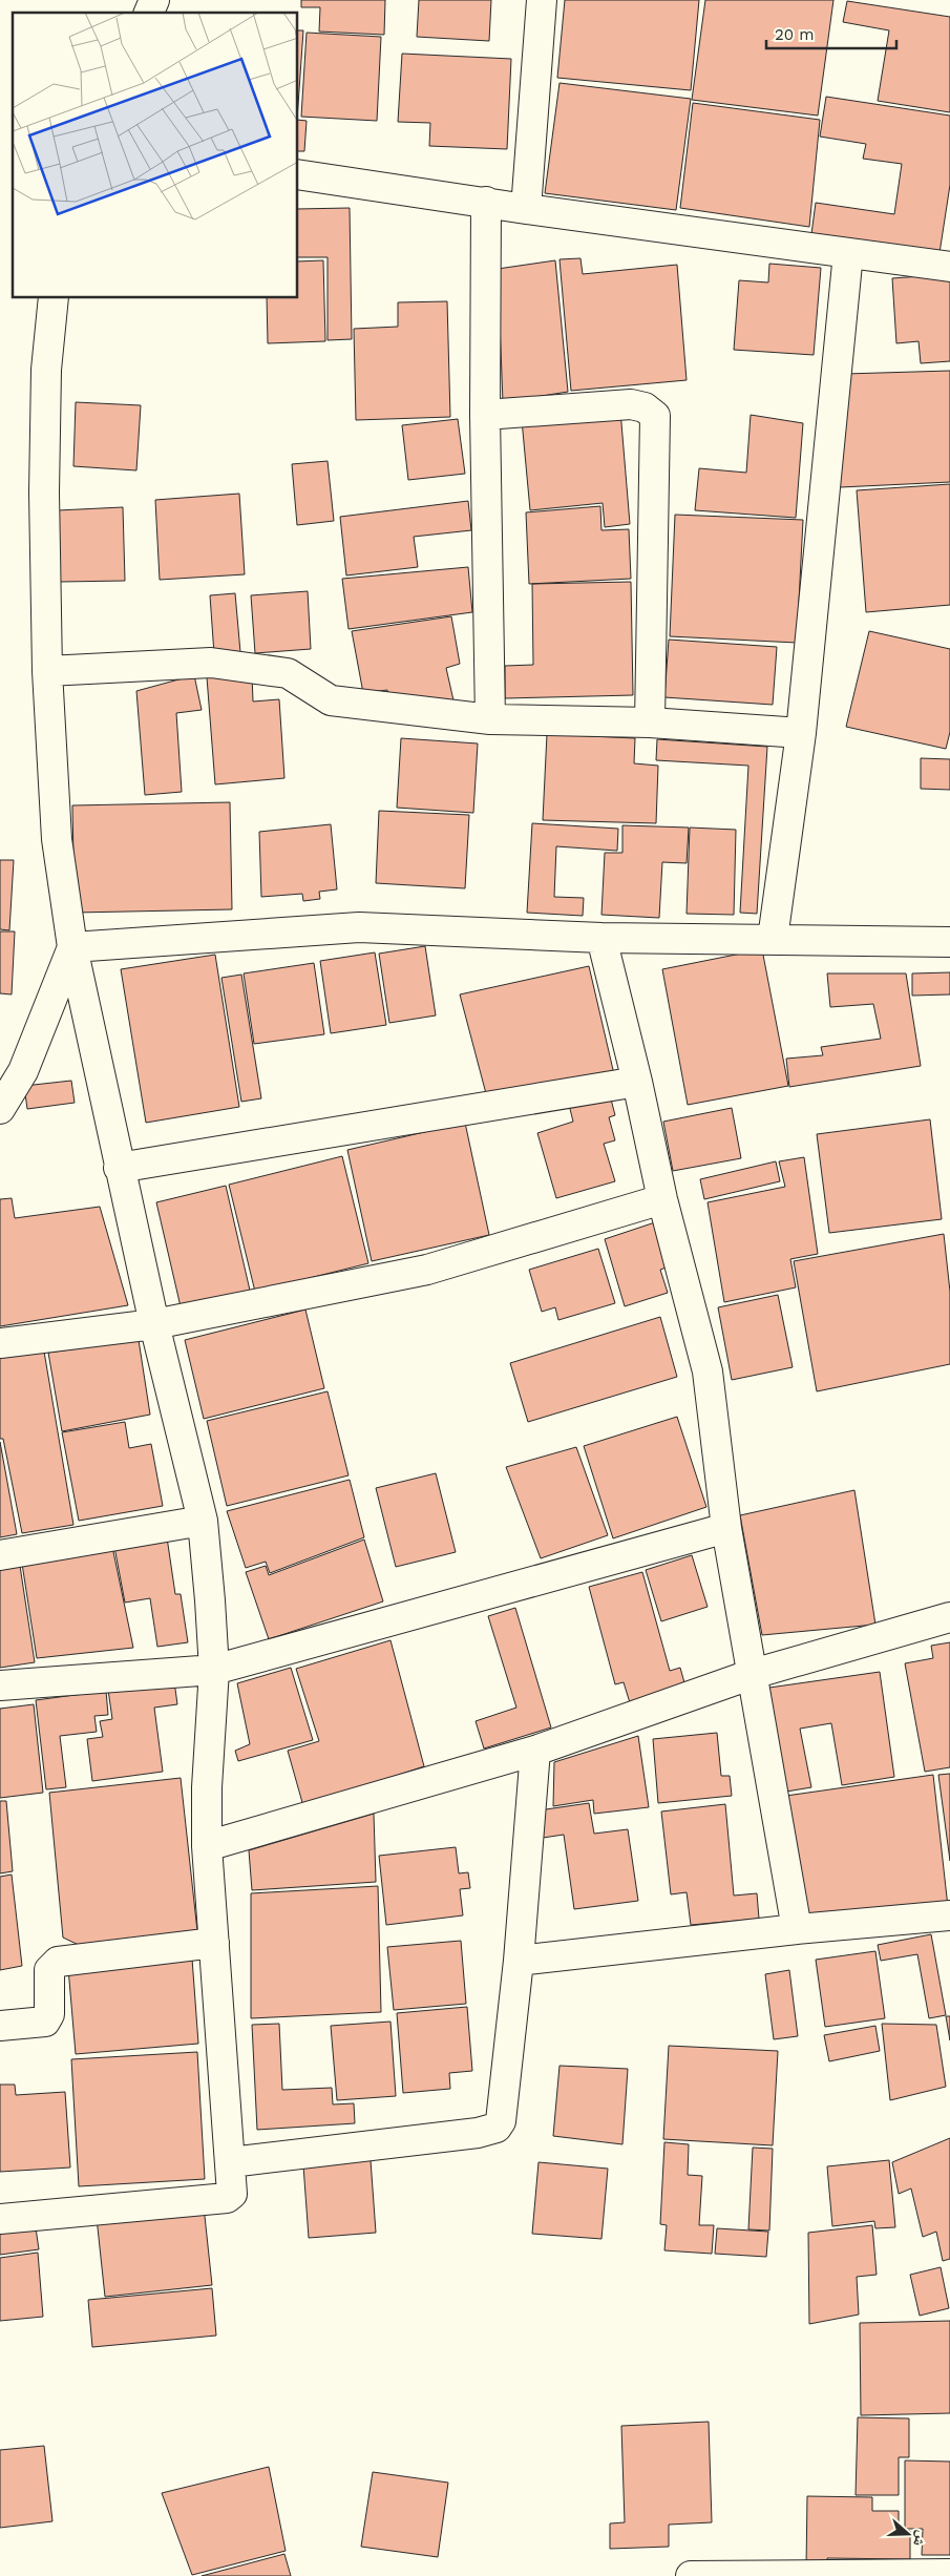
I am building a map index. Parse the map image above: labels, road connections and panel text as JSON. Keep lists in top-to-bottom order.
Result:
{
  "scale_bar": "20 m",
  "north": "right"
}
